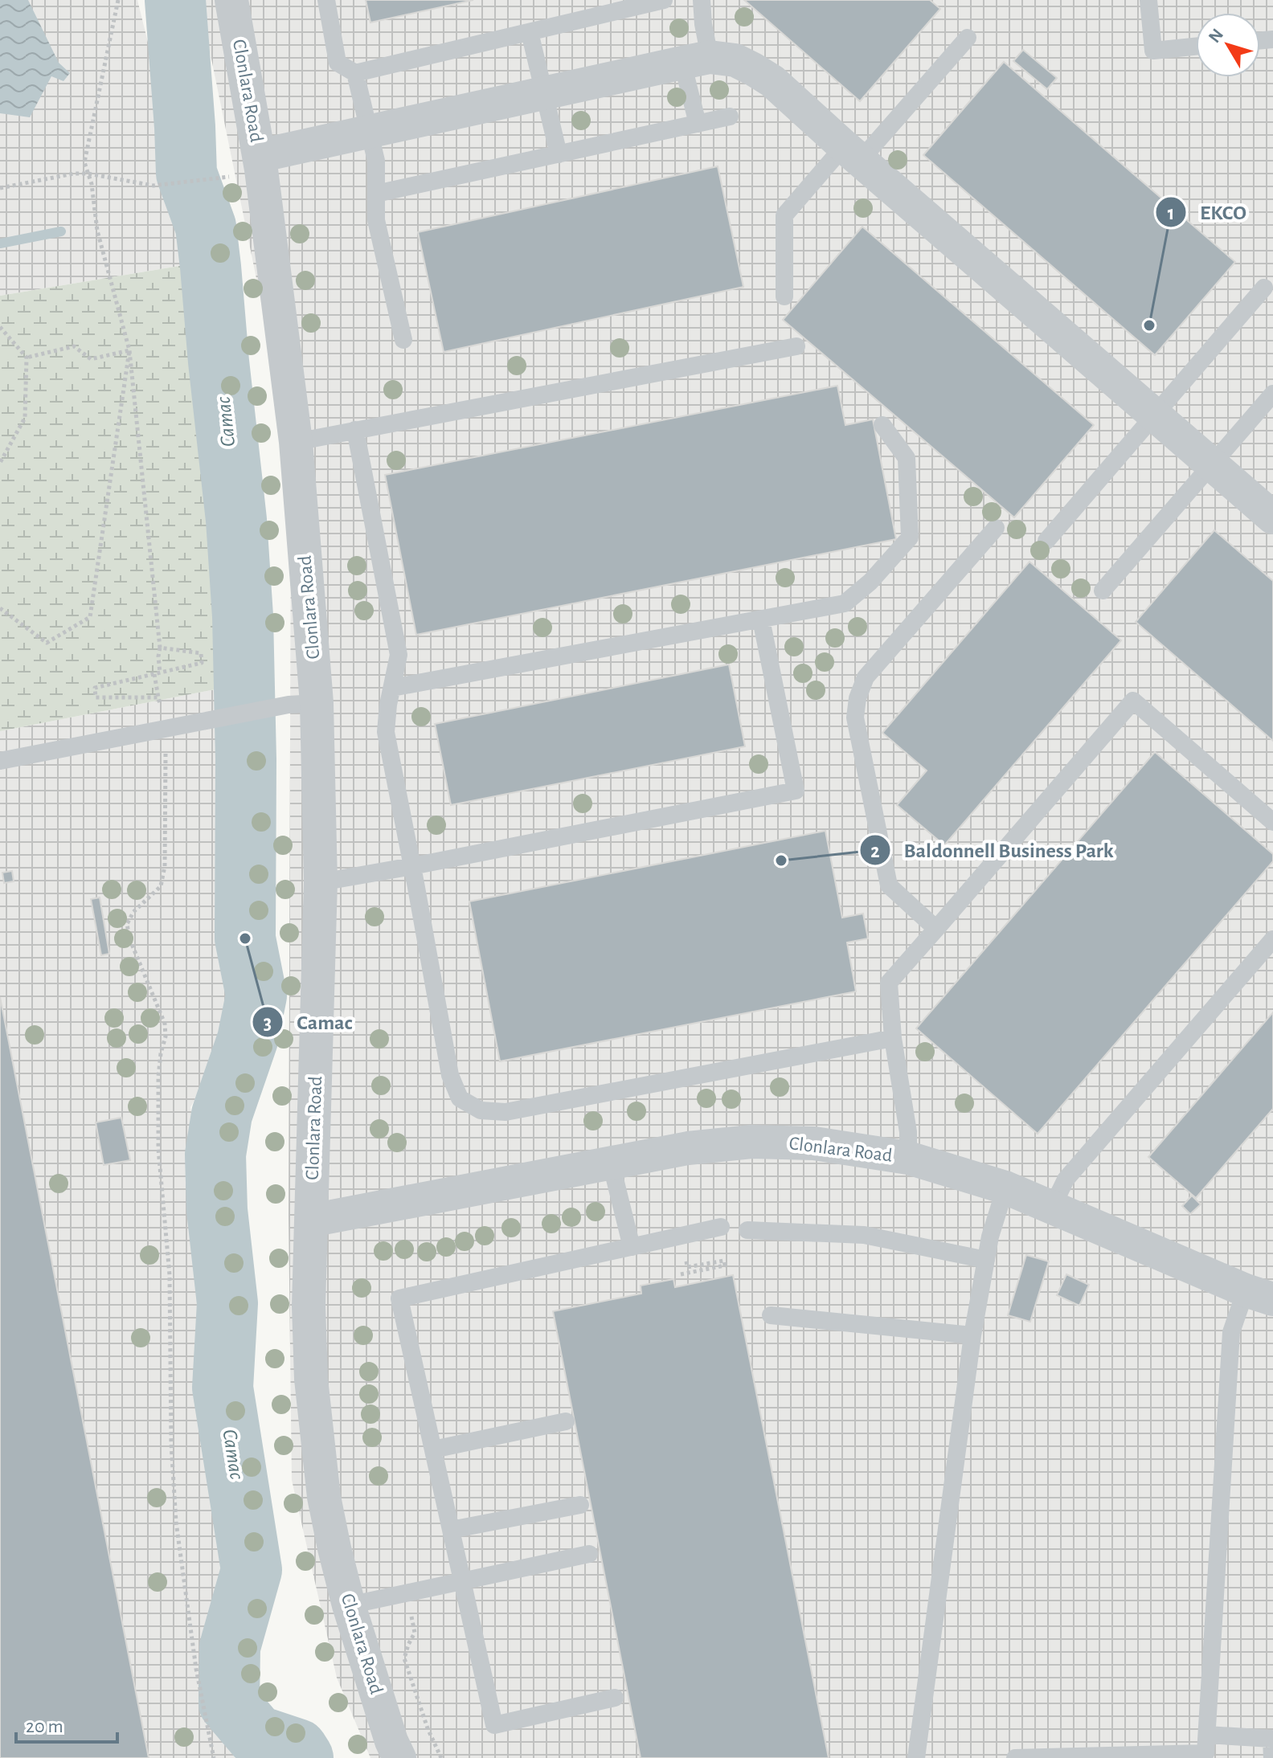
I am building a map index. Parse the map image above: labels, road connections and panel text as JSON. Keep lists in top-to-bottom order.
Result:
{
  "streets": {
    "street": ["Clonlara Road"]
  },
  "water": ["Camac"],
  "places": ["EKCO", "Baldonnell Business Park", "Camac"],
  "scale_bar": "20 m",
  "north": "top left"
}
